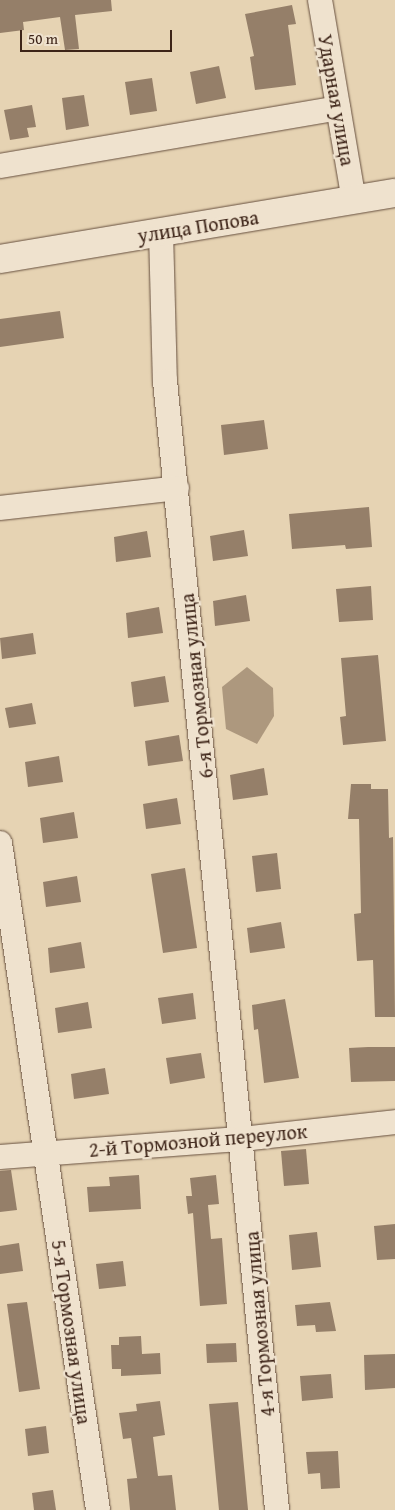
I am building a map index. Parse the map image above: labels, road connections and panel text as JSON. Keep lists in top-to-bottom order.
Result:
{
  "streets": {
    "street": [
      "Ударная улица",
      "улица Попова",
      "6-я Тормозная улица",
      "2-й Тормозной переулок",
      "4-я Тормозная улица",
      "5-я Тормозная улица"
    ]
  },
  "crossings": [
    ["Ударная улица", "улица Попова"],
    ["улица Попова", "6-я Тормозная улица"],
    ["6-я Тормозная улица", "2-й Тормозной переулок"],
    ["6-я Тормозная улица", "4-я Тормозная улица"],
    ["2-й Тормозной переулок", "4-я Тормозная улица"],
    ["2-й Тормозной переулок", "5-я Тормозная улица"]
  ],
  "scale_bar": "50 m"
}
